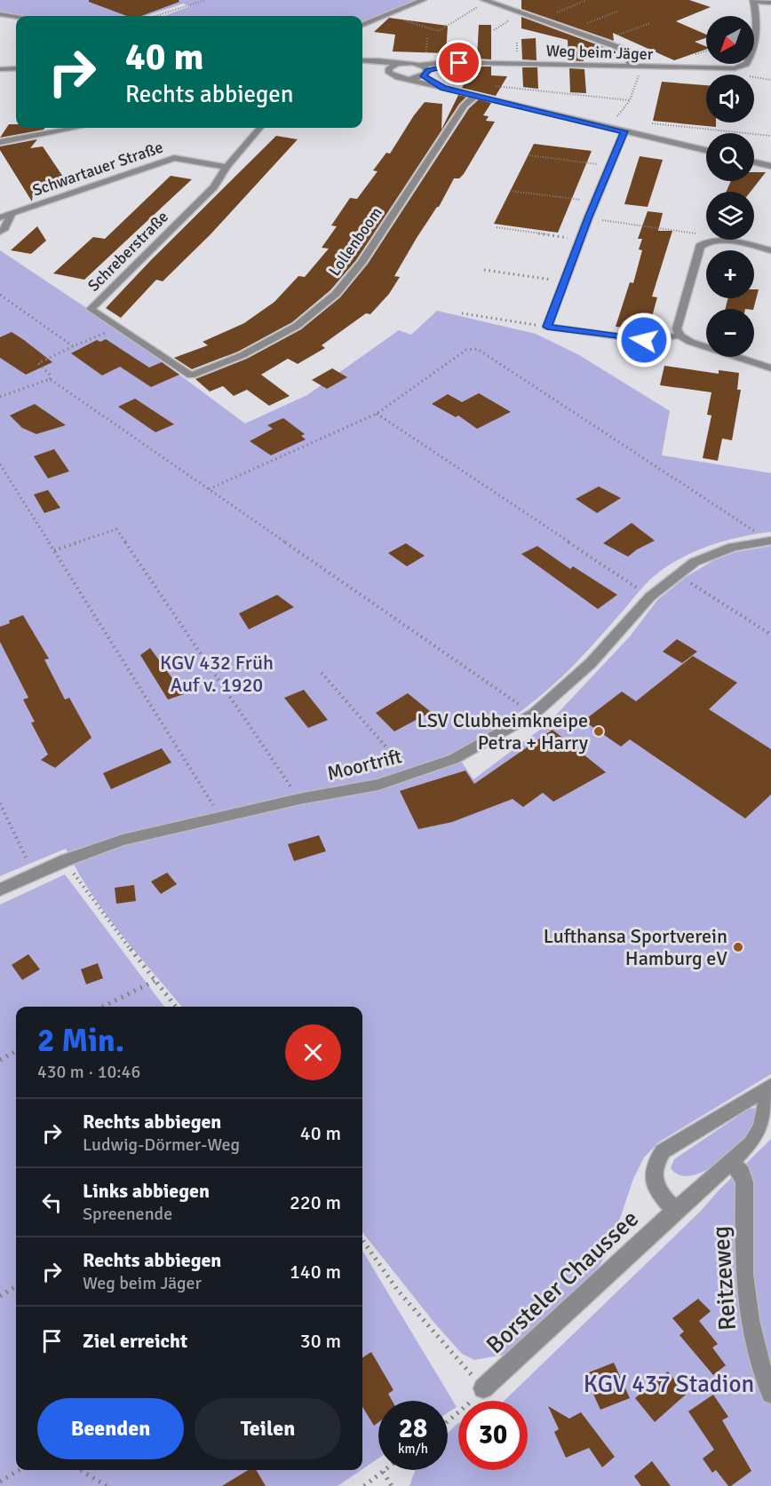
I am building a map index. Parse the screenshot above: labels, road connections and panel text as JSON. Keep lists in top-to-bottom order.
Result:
{
  "streets": {
    "street": [
      "Weg beim Jäger",
      "Schwartauer Straße",
      "Lollenboom",
      "Schreberstraße",
      "Moortrift",
      "Reitzeweg",
      "Borsteler Chaussee"
    ]
  },
  "crossings": [
    ["Schwartauer Straße", "Schreberstraße"],
    ["Lollenboom", "Schreberstraße"],
    ["Reitzeweg", "Borsteler Chaussee"]
  ],
  "parks": ["KGV 432 Früh Auf v. 1920", "KGV 437 Stadion"],
  "places": ["LSV Clubheimkneipe Petra + Harry", "Lufthansa Sportverein Hamburg eV"],
  "north": "bottom left",
  "page": {
    "map_buttons": ["+", "−"],
    "turn": ["40 m", "Rechts abbiegen"],
    "heading": ["2 Min.", "430 m · 10:46"],
    "list": [
      {
        "name": "Rechts abbiegen",
        "note": "Ludwig-Dörmer-Weg",
        "value": "40 m"
      },
      {
        "name": "Links abbiegen",
        "note": "Spreenende",
        "value": "220 m"
      },
      {
        "name": "Rechts abbiegen",
        "note": "Weg beim Jäger",
        "value": "140 m"
      },
      {
        "name": "Ziel erreicht",
        "value": "30 m"
      }
    ],
    "buttons": ["Beenden", "Teilen"],
    "speed": "28 km/h",
    "limit": "30"
  }
}
